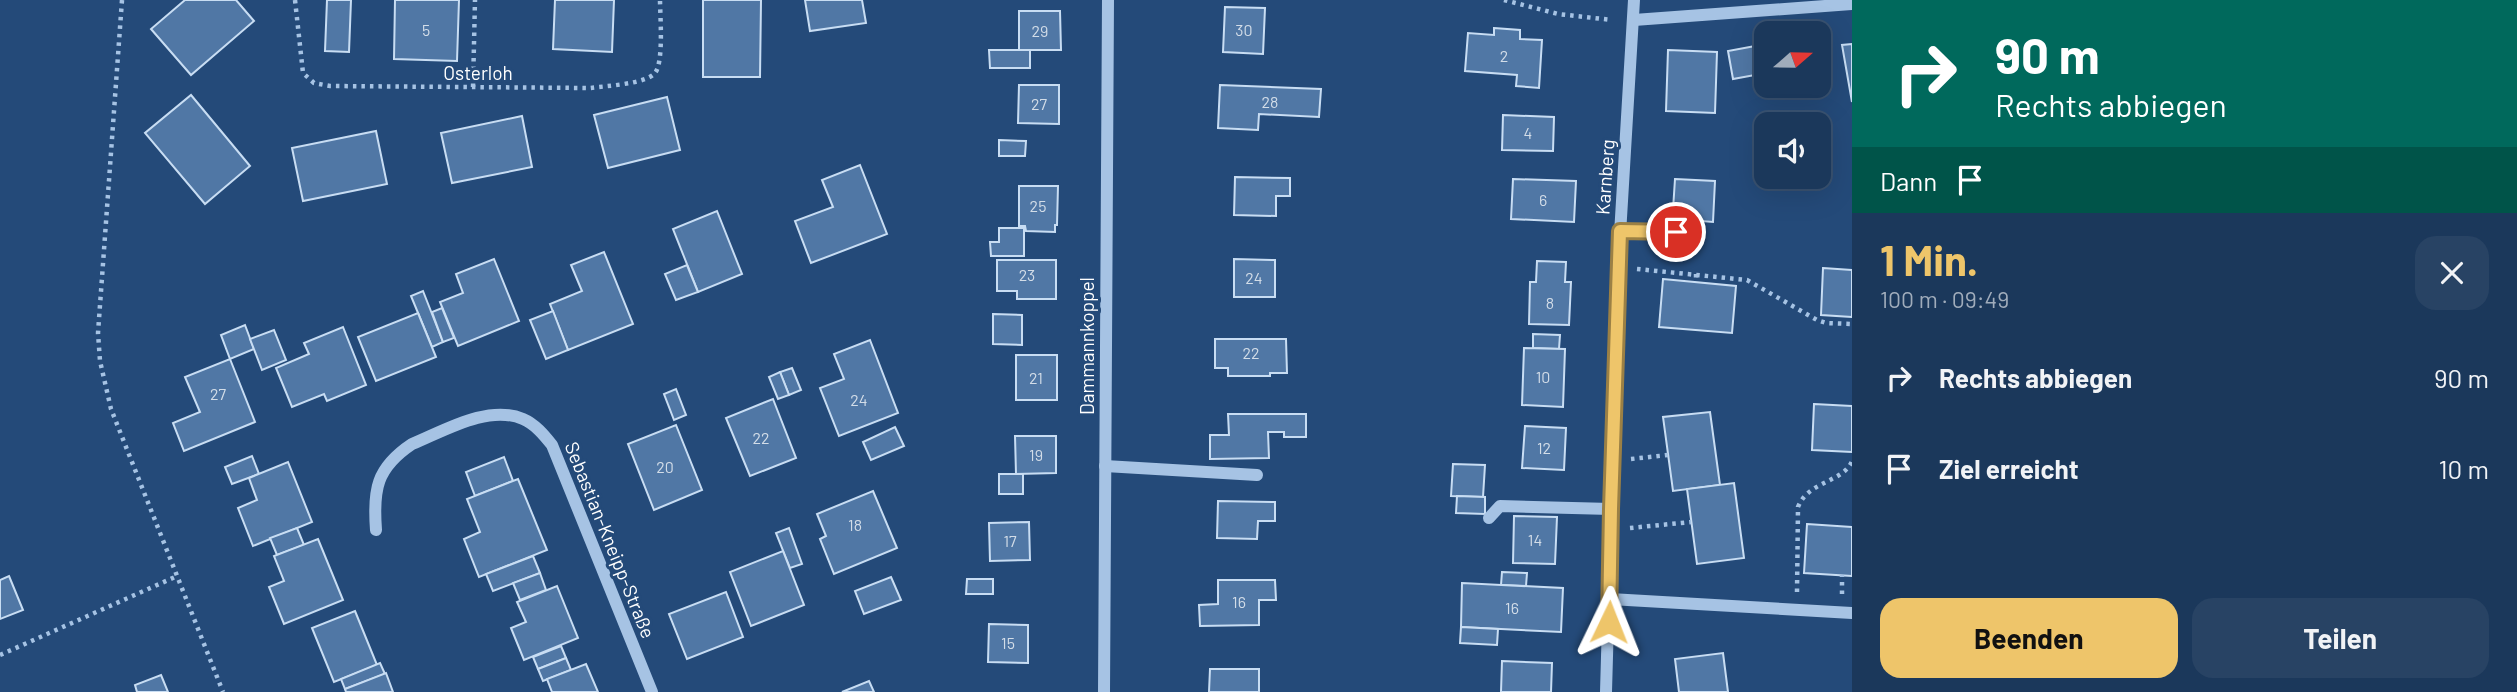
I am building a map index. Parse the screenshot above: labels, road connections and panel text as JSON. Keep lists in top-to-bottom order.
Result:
{
  "streets": {
    "street": ["Karnberg", "Dammannkoppel", "Sebastian-Kneipp-Straße"],
    "path": ["Osterloh"]
  },
  "house_numbers": [
    "5",
    "30",
    "29",
    "2",
    "28",
    "27",
    "4",
    "6",
    "25",
    "23",
    "24",
    "8",
    "22",
    "10",
    "21",
    "27",
    "24",
    "22",
    "12",
    "19",
    "20",
    "18",
    "14",
    "17",
    "16",
    "16",
    "15"
  ],
  "north": "right",
  "page": {
    "turn": ["90 m", "Rechts abbiegen"],
    "then": "Dann",
    "heading": ["1 Min.", "100 m · 09:49"],
    "list": [
      {
        "name": "Rechts abbiegen",
        "value": "90 m"
      },
      {
        "name": "Ziel erreicht",
        "value": "10 m"
      }
    ],
    "buttons": ["Beenden", "Teilen"]
  }
}
